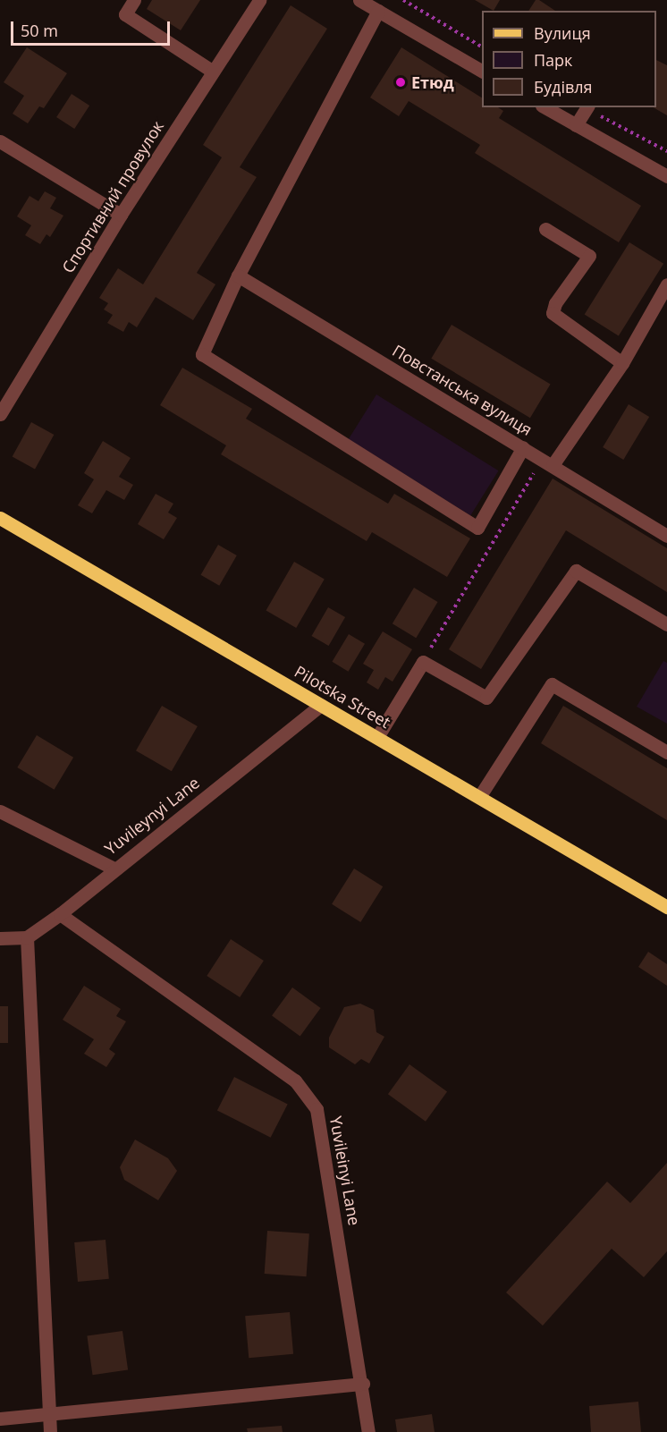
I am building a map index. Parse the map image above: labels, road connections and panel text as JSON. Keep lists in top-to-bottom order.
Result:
{
  "streets": {
    "main road": ["Pilotska Street"],
    "street": [
      "Спортивний провулок",
      "Повстанська вулиця",
      "Yuvileynyi Lane",
      "Yuvileinyi Lane"
    ]
  },
  "crossings": [
    ["Pilotska Street", "Yuvileynyi Lane"],
    ["Yuvileynyi Lane", "Yuvileinyi Lane"]
  ],
  "places": ["Етюд"],
  "legend": ["Вулиця", "Парк", "Будівля"],
  "scale_bar": "50 m"
}
